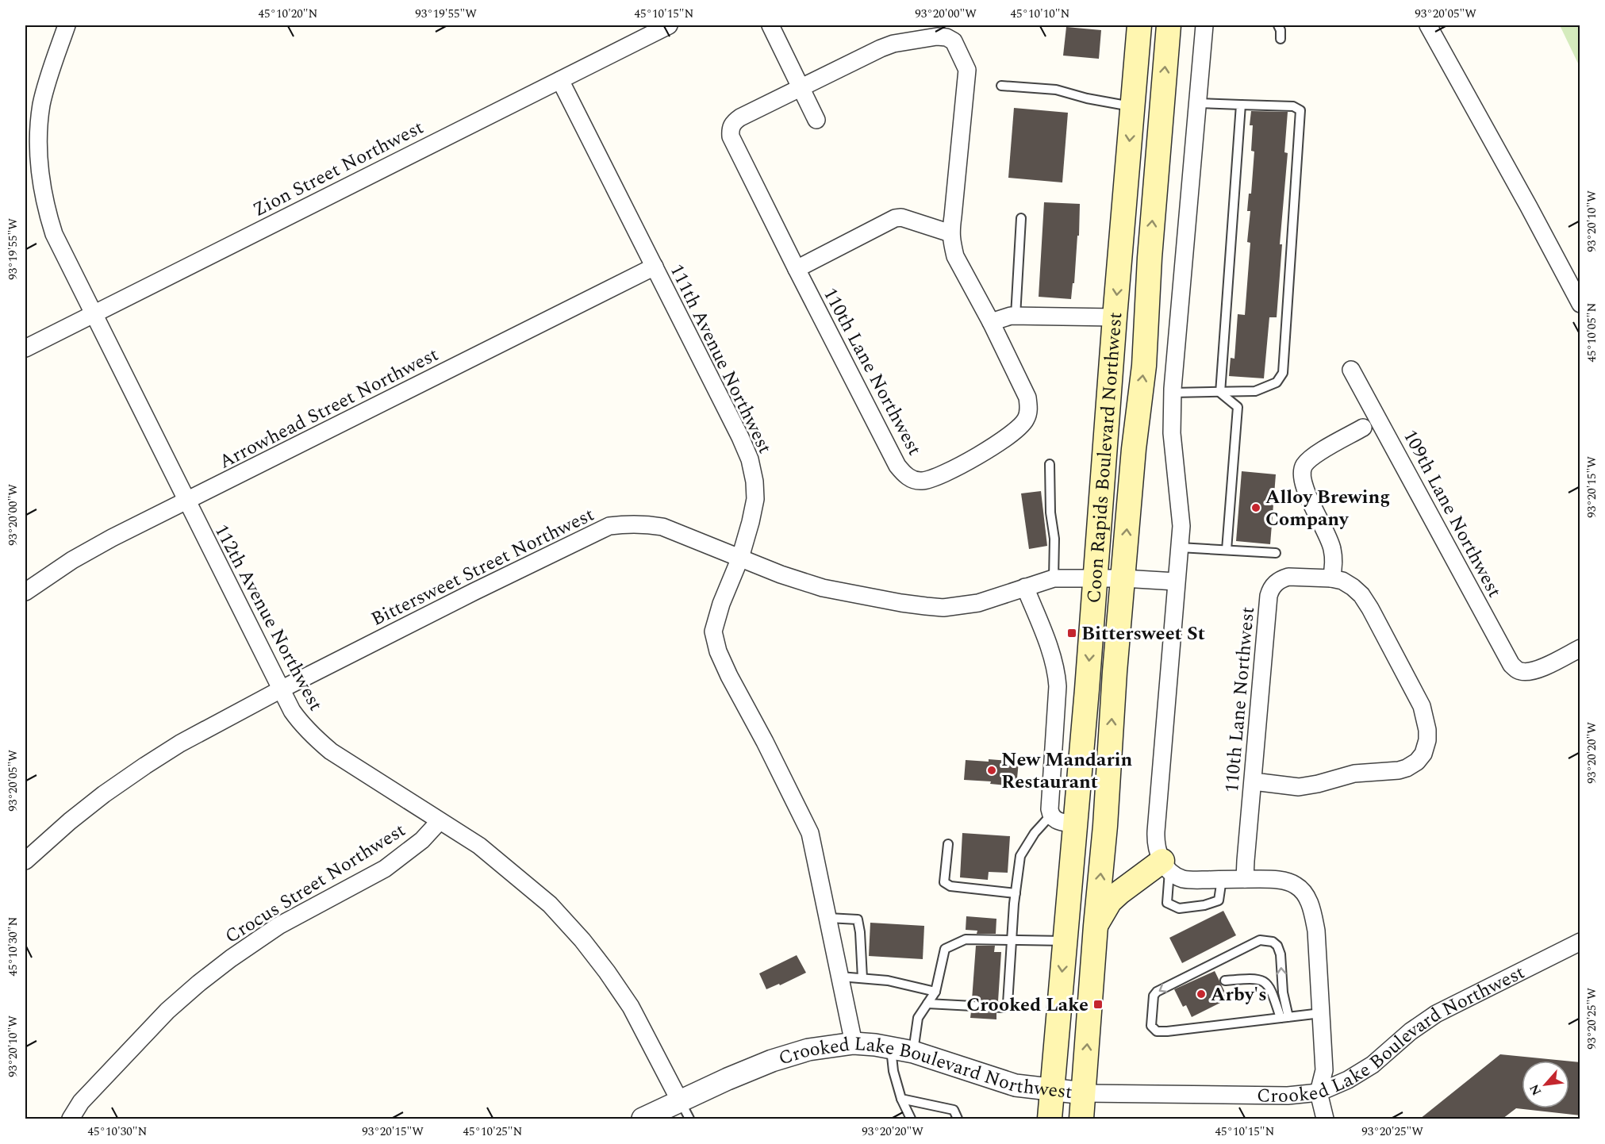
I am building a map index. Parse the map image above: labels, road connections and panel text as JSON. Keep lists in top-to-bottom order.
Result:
{
  "streets": {
    "main road": ["Coon Rapids Boulevard Northwest"],
    "street": [
      "Zion Street Northwest",
      "111th Avenue Northwest",
      "110th Lane Northwest",
      "Arrowhead Street Northwest",
      "109th Lane Northwest",
      "Bittersweet Street Northwest",
      "112th Avenue Northwest",
      "Crocus Street Northwest",
      "Crooked Lake Boulevard Northwest"
    ]
  },
  "crossings": [
    ["Zion Street Northwest", "111th Avenue Northwest"],
    ["Zion Street Northwest", "112th Avenue Northwest"],
    ["111th Avenue Northwest", "Arrowhead Street Northwest"],
    ["111th Avenue Northwest", "Bittersweet Street Northwest"],
    ["111th Avenue Northwest", "Crooked Lake Boulevard Northwest"],
    ["Arrowhead Street Northwest", "112th Avenue Northwest"],
    ["Coon Rapids Boulevard Northwest", "Bittersweet Street Northwest"],
    ["Coon Rapids Boulevard Northwest", "Crooked Lake Boulevard Northwest"],
    ["Bittersweet Street Northwest", "112th Avenue Northwest"],
    ["112th Avenue Northwest", "Crocus Street Northwest"],
    ["112th Avenue Northwest", "Crooked Lake Boulevard Northwest"]
  ],
  "places": {
    "other": ["Alloy Brewing Company", "New Mandarin Restaurant", "Arby's"],
    "transit": ["Bittersweet St", "Crooked Lake"]
  },
  "north": "bottom left",
  "coordinates": [
    "45°10'20\"N",
    "93°19'55\"W",
    "45°10'15\"N",
    "93°20'00\"W",
    "45°10'10\"N",
    "93°20'05\"W",
    "93°20'10\"W",
    "45°10'05\"N",
    "93°20'15\"W",
    "93°20'20\"W",
    "45°10'30\"N",
    "93°20'25\"W",
    "45°10'25\"N"
  ]
}
